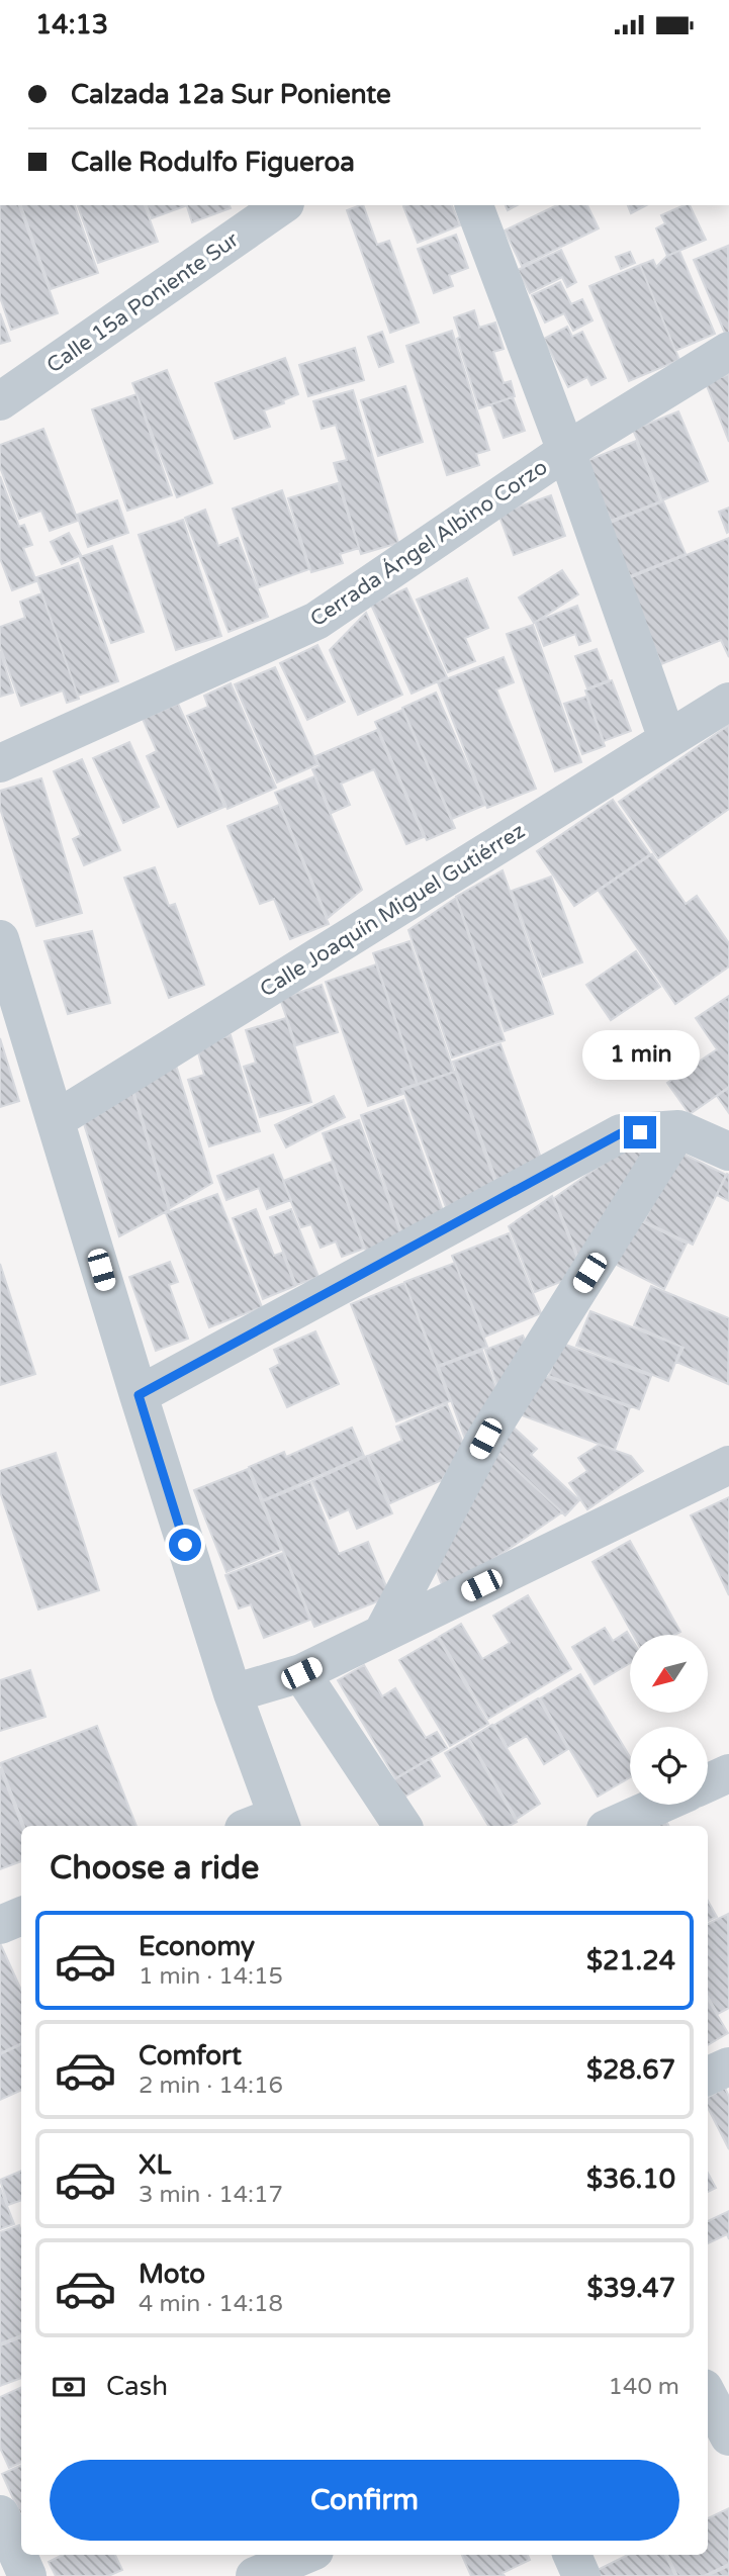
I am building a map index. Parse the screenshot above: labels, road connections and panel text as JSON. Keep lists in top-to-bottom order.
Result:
{
  "streets": {
    "street": ["Calle 15a Poniente Sur", "Cerrada Ángel Albino Corzo", "Calle Joaquín Miguel Gutiérrez"]
  },
  "north": "bottom left",
  "page": {
    "status": "14:13",
    "banner": ["Calzada 12a Sur Poniente", "Calle Rodulfo Figueroa"],
    "bubble": "1 min",
    "heading": "Choose a ride",
    "list": [
      {
        "name": "Economy",
        "note": "1 min · 14:15",
        "value": "$21.24"
      },
      {
        "name": "Comfort",
        "note": "2 min · 14:16",
        "value": "$28.67"
      },
      {
        "name": "XL",
        "note": "3 min · 14:17",
        "value": "$36.10"
      },
      {
        "name": "Moto",
        "note": "4 min · 14:18",
        "value": "$39.47"
      }
    ],
    "pay": ["Cash", "140 m"],
    "buttons": "Confirm"
  }
}
